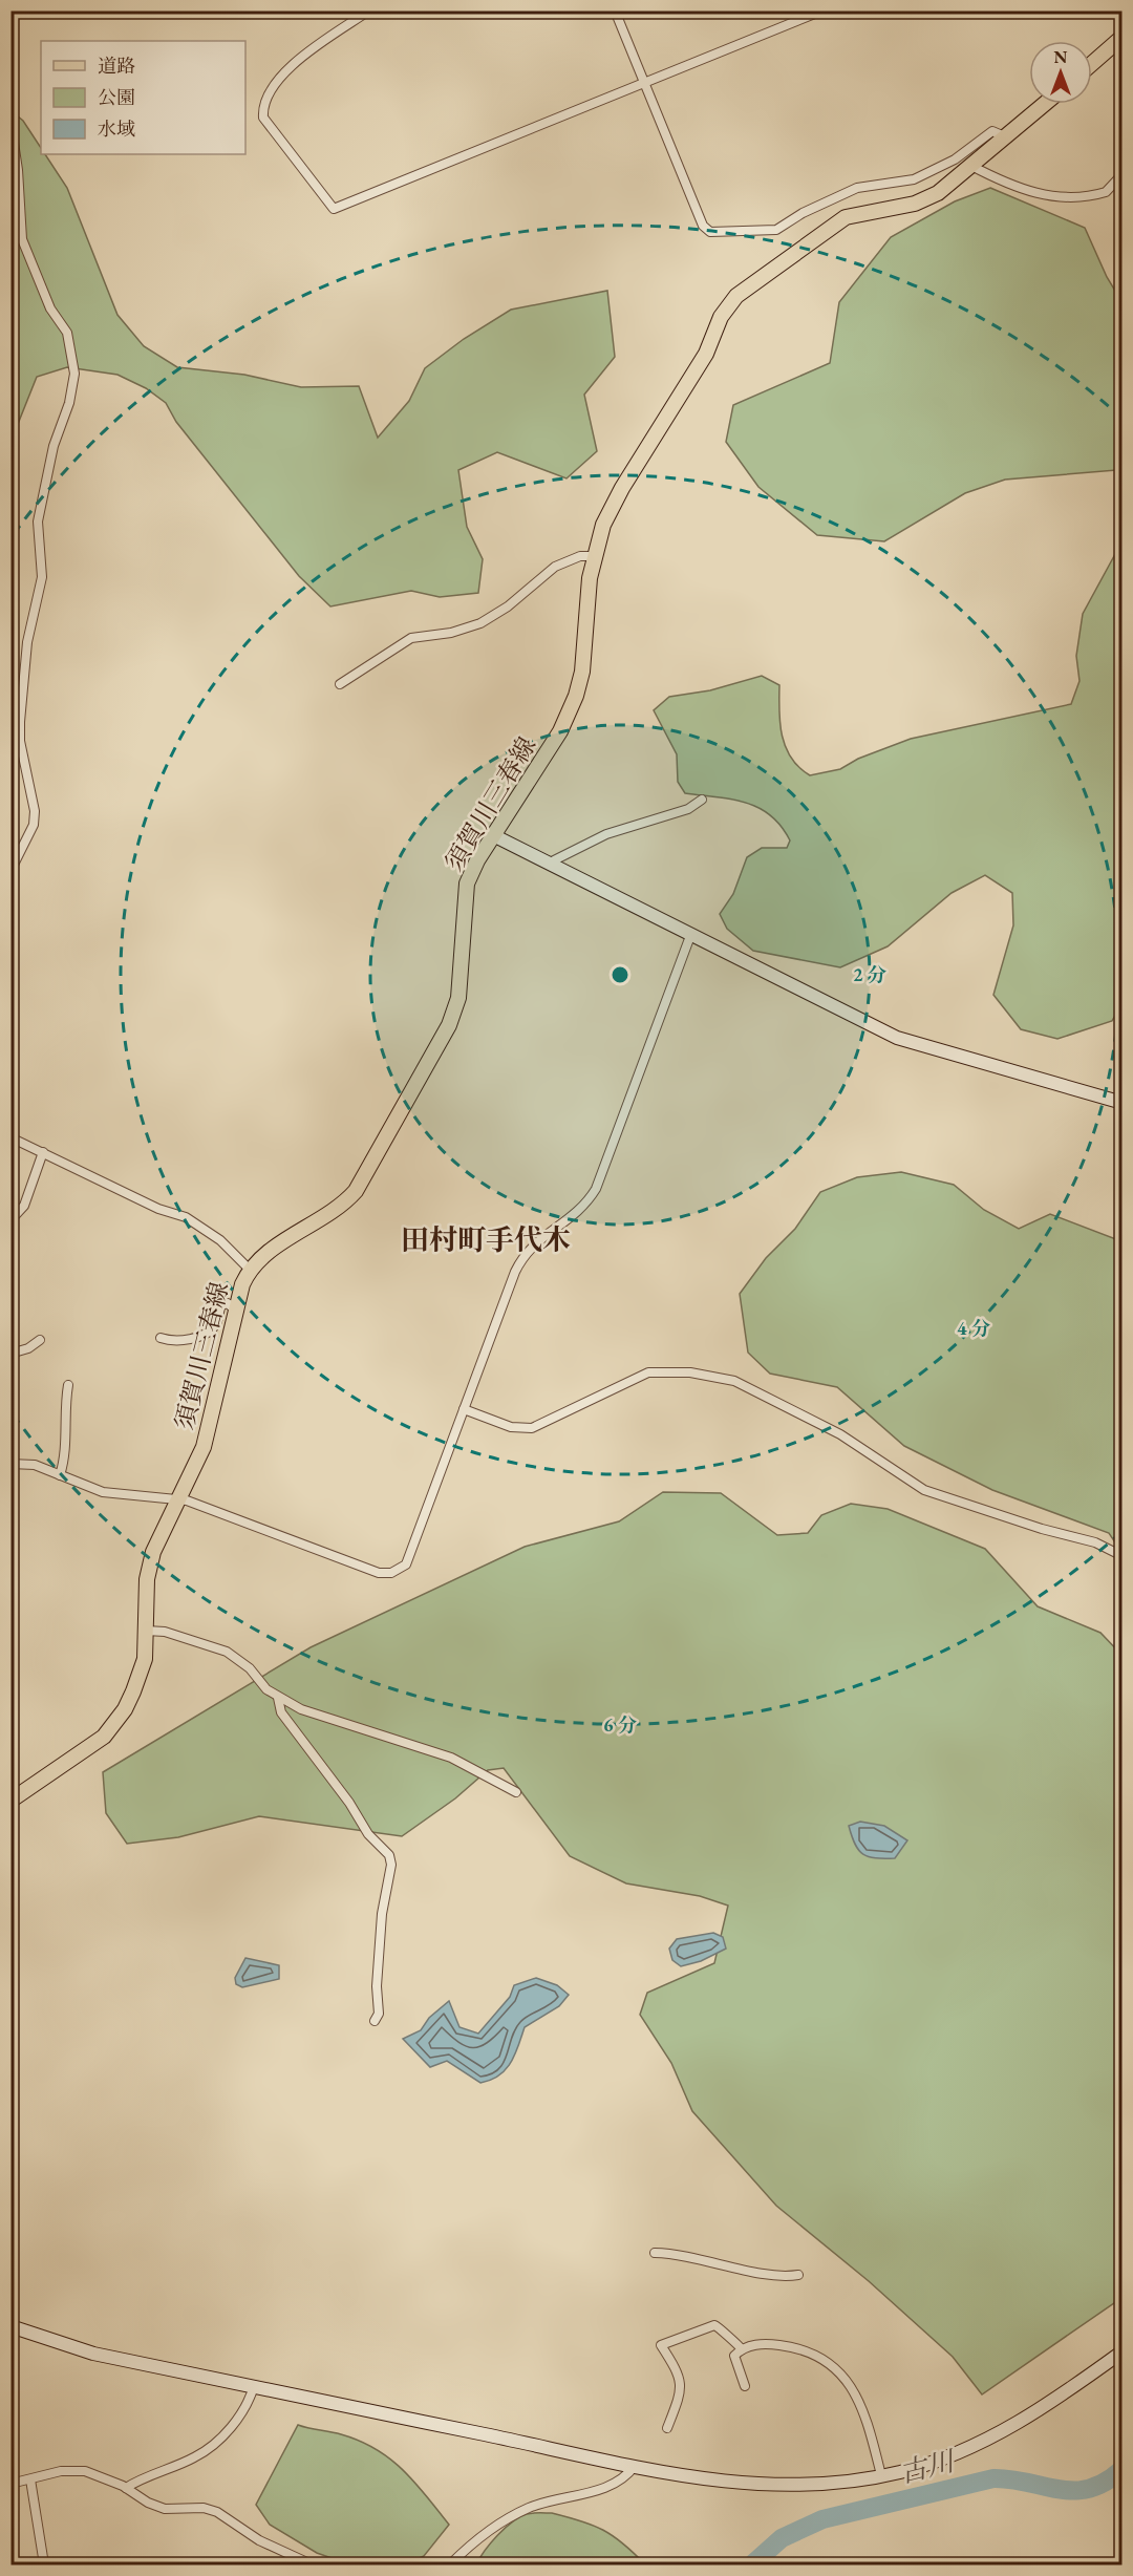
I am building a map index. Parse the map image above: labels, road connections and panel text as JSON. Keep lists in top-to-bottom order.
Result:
{
  "streets": {
    "main road": ["須賀川三春線"]
  },
  "districts": ["田村町手代木"],
  "water": ["古川"],
  "legend": ["道路", "公園", "水域"],
  "north": "top",
  "rings": ["2 分", "4 分", "6 分"]
}
